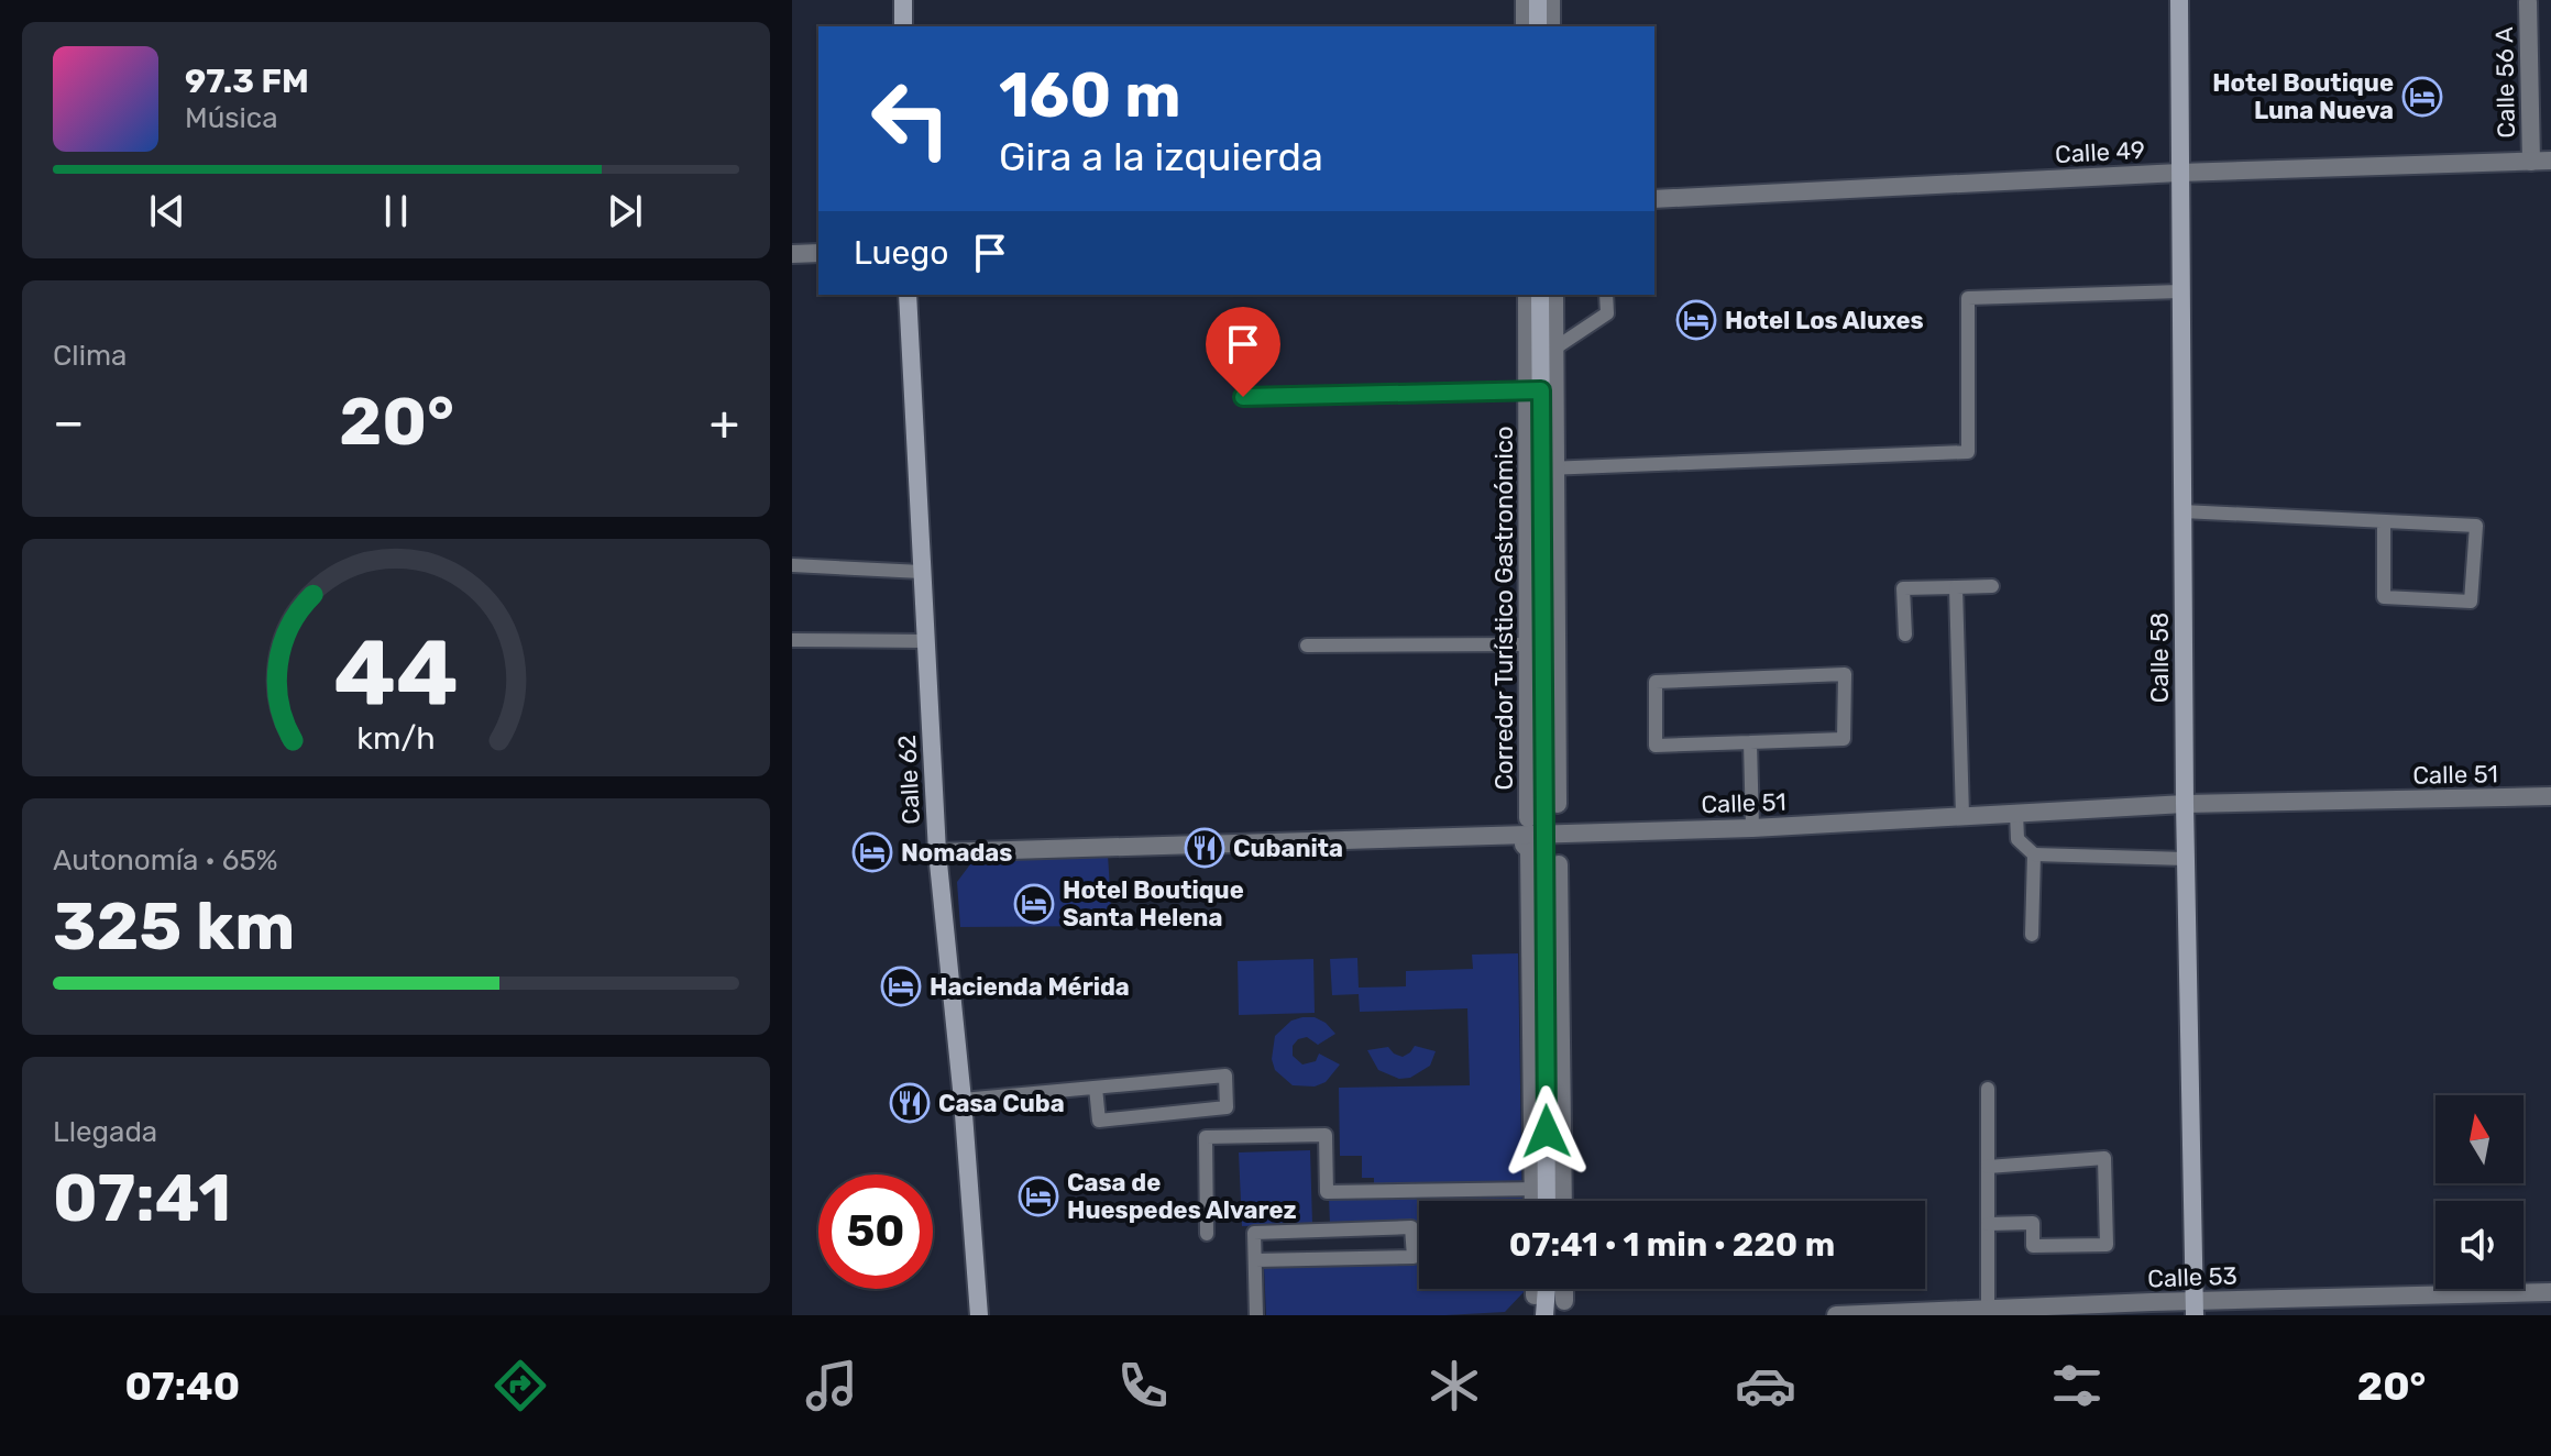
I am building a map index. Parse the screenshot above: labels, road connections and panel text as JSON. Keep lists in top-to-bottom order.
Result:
{
  "streets": {
    "main road": ["Calle 58", "Calle 62"],
    "street": [
      "Calle 56 A",
      "Calle 49",
      "Corredor Turístico Gastronómico",
      "Calle 51",
      "Calle 53"
    ]
  },
  "crossings": [
    ["Calle 56 A", "Calle 49"],
    ["Calle 49", "Calle 58"],
    ["Calle 58", "Calle 51"],
    ["Calle 58", "Calle 53"],
    ["Calle 51", "Calle 62"]
  ],
  "places": {
    "hotel": [
      "Hotel Boutique Luna Nueva",
      "Hotel Los Aluxes",
      "Nomadas",
      "Hotel Boutique Santa Helena",
      "Hacienda Mérida",
      "Casa de Huespedes Alvarez"
    ],
    "restaurant": ["Cubanita", "Casa Cuba"]
  },
  "north": "top",
  "page": {
    "turn": ["160 m", "Gira a la izquierda"],
    "song": ["97.3 FM", "Música"],
    "then": "Luego",
    "tile": [
      "Clima",
      ["Autonomía · 65%", "325 km"],
      ["Llegada", "07:41"]
    ],
    "heat": ["−", "20°", "+"],
    "limit": "50",
    "trip": "07:41 · 1 min · 220 m",
    "tabs": ["07:40", "20°"],
    "gauge": ["44", "km/h"]
  }
}
